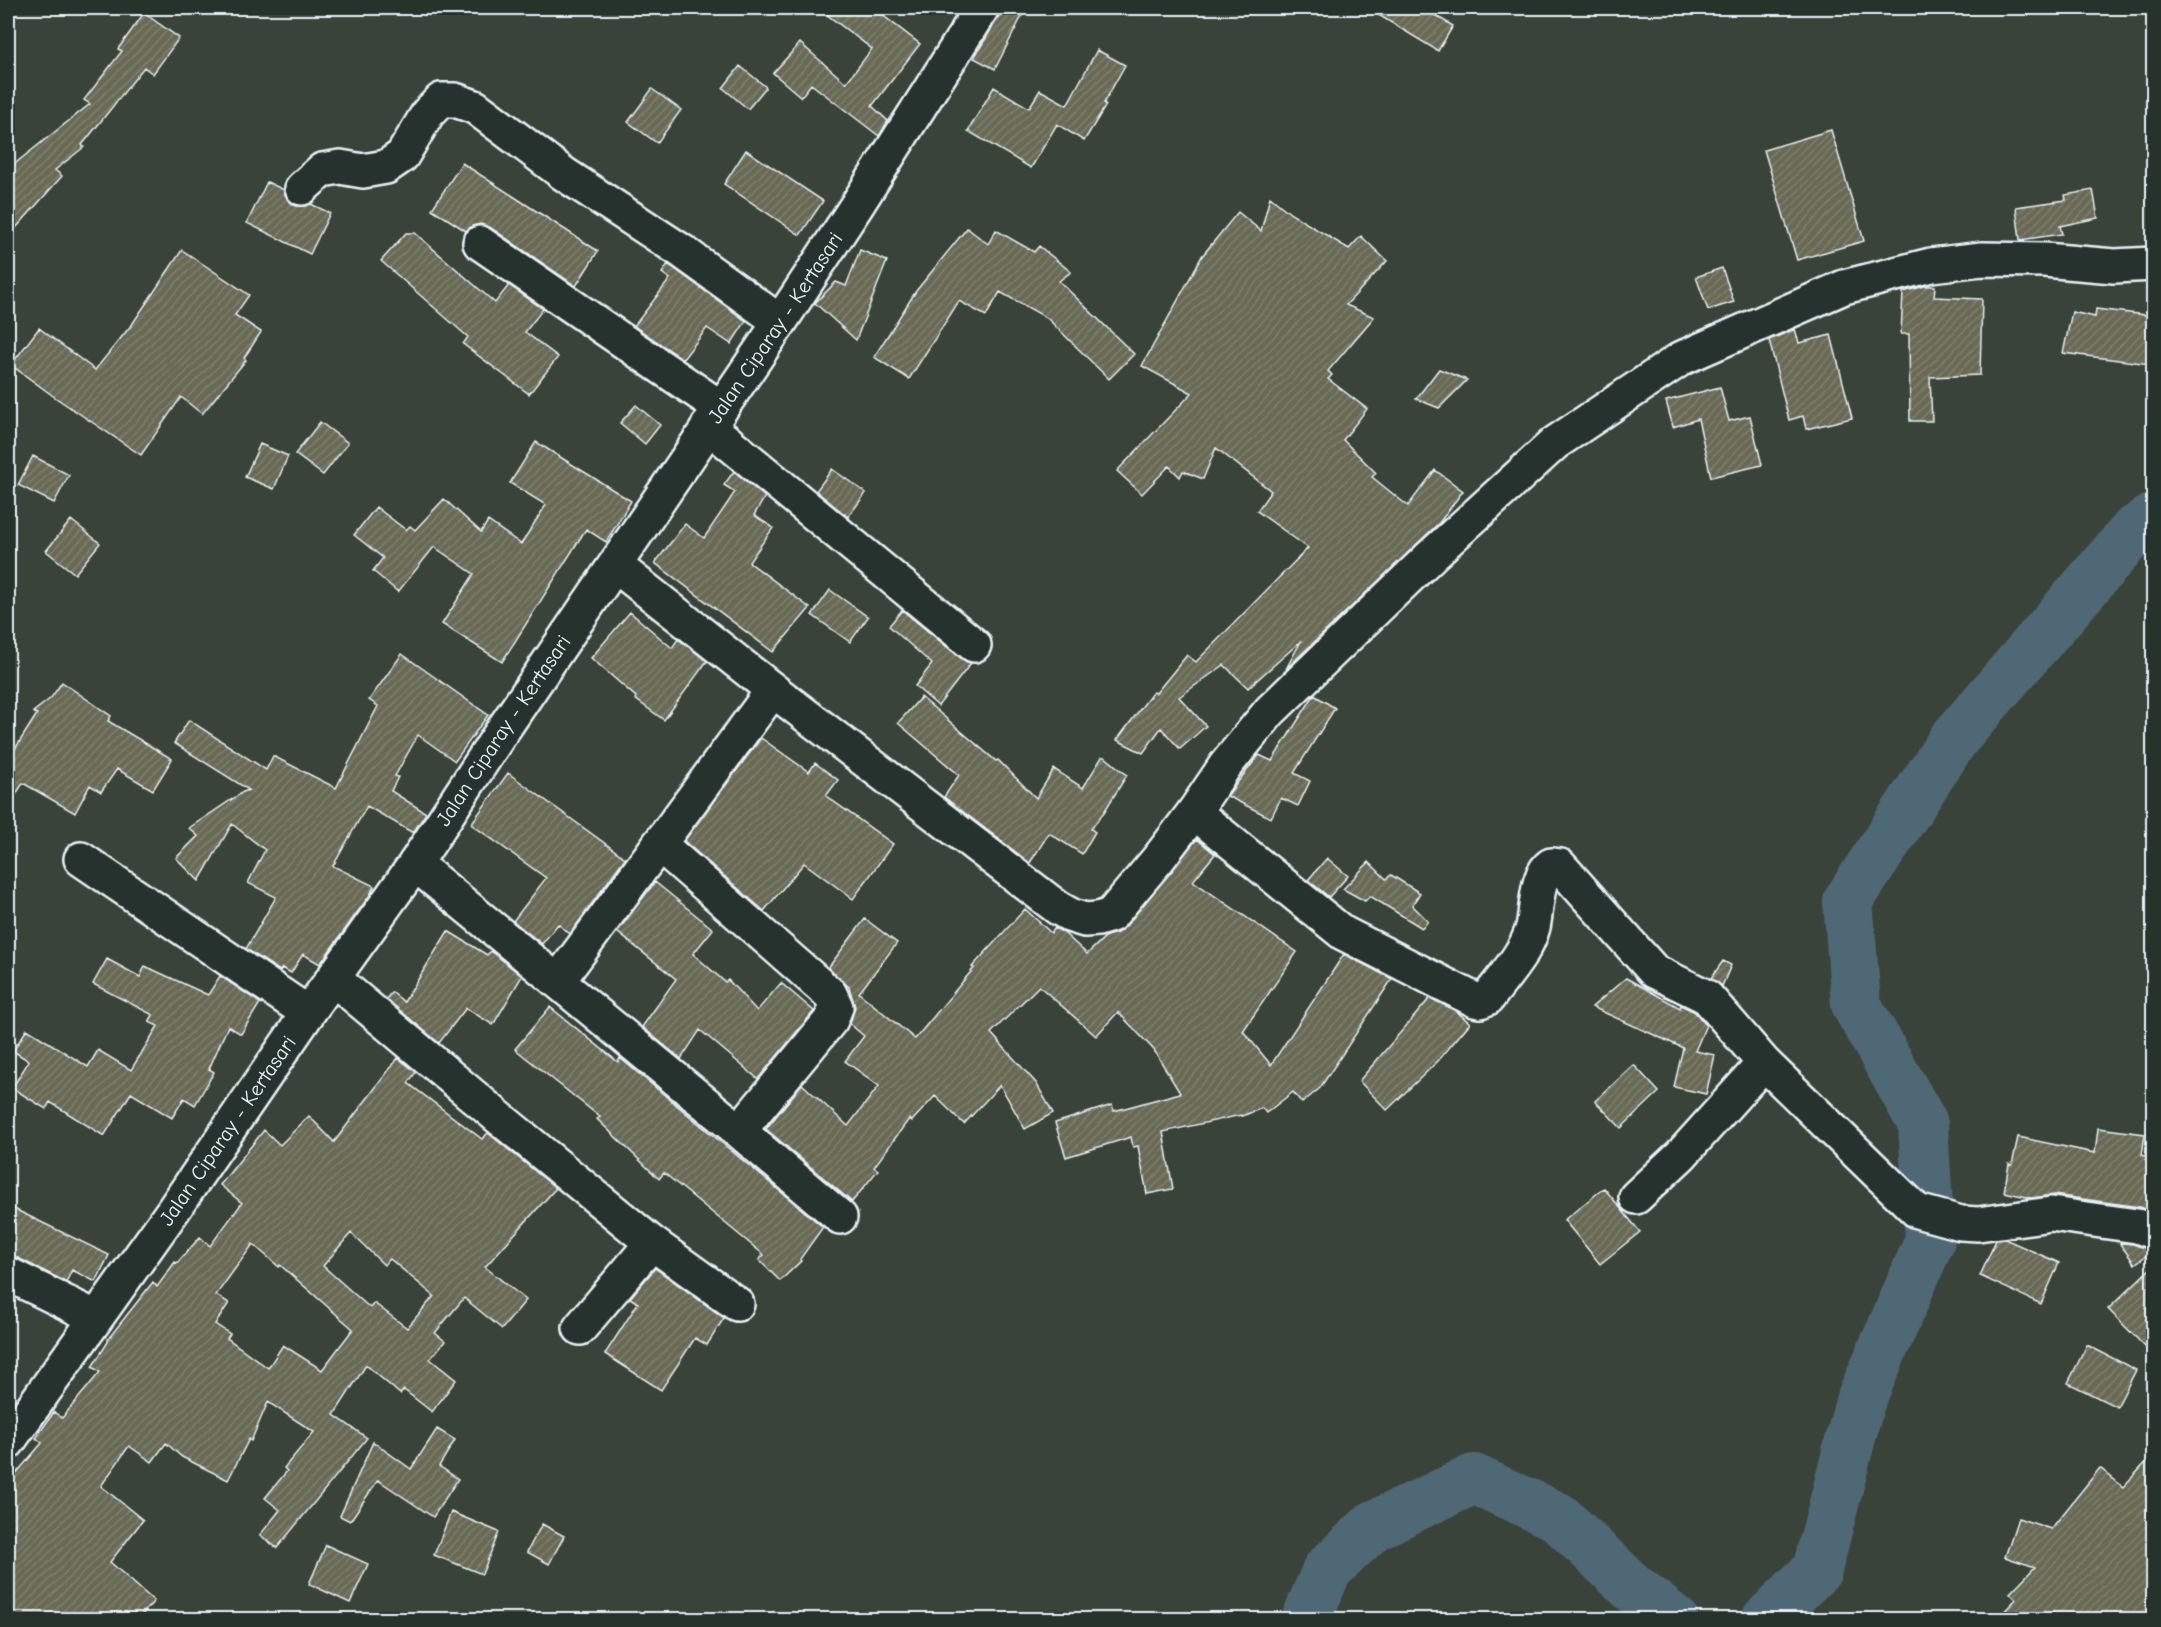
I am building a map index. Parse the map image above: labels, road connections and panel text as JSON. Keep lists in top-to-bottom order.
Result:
{
  "streets": {
    "street": ["Jalan Ciparay - Kertasari"]
  }
}
